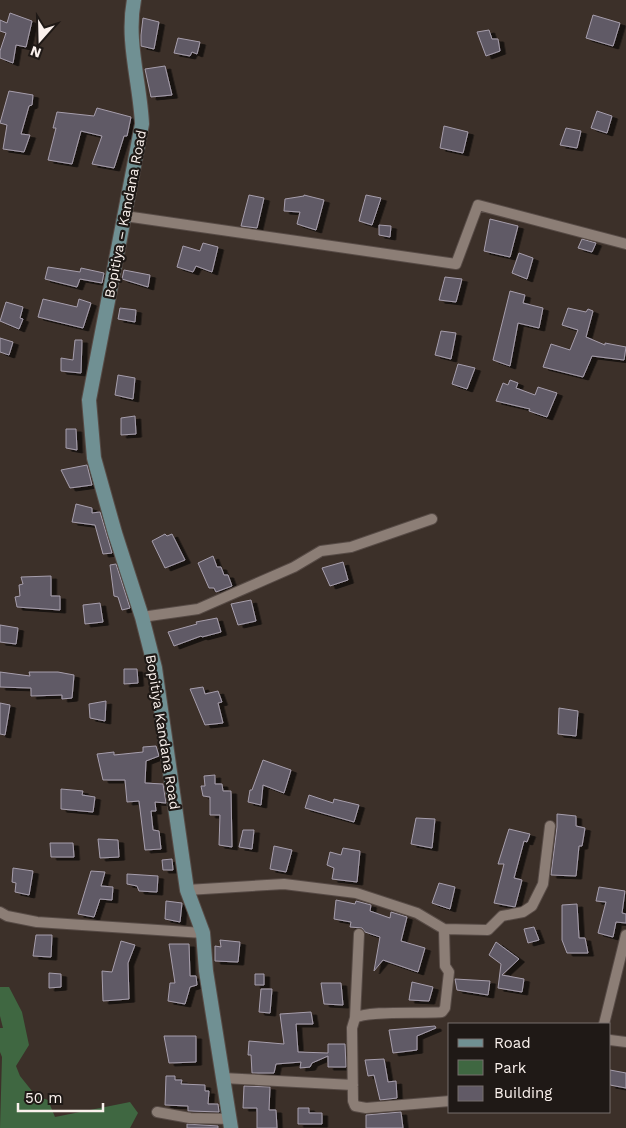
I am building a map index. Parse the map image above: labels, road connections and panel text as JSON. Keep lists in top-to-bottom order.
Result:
{
  "streets": {
    "main road": ["Bopitiya – Kandana Road", "Bopitiya Kandana Road"]
  },
  "crossings": [
    ["Bopitiya – Kandana Road", "Bopitiya Kandana Road"]
  ],
  "legend": ["Road", "Park", "Building"],
  "scale_bar": "50 m",
  "north": "bottom"
}
